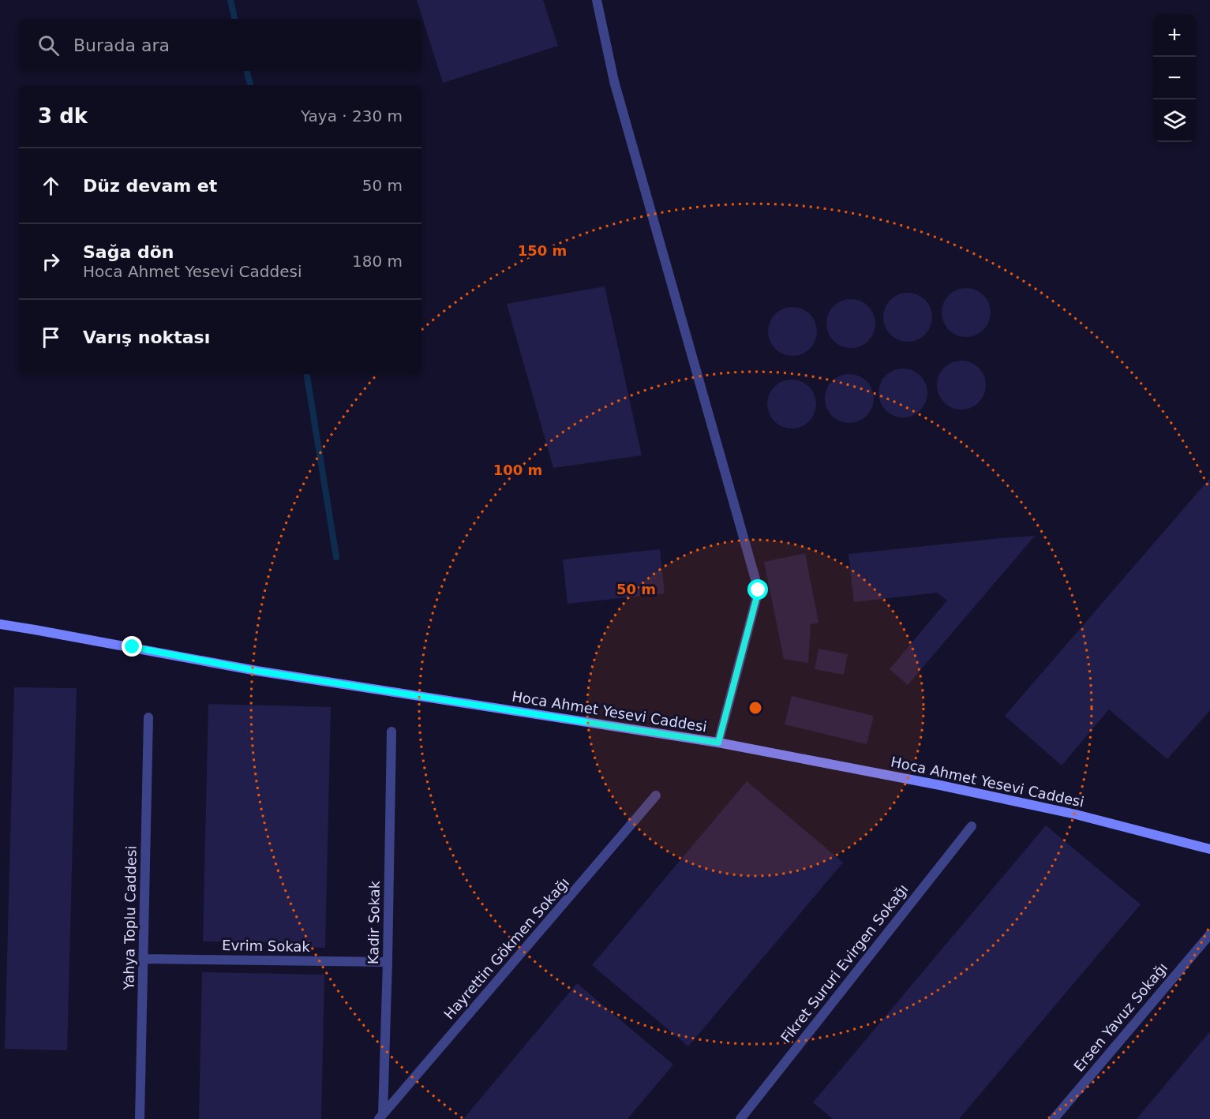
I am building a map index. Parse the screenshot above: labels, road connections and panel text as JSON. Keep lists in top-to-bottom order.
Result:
{
  "streets": {
    "street": [
      "Hoca Ahmet Yesevi Caddesi",
      "Yahya Toplu Caddesi",
      "Kadir Sokak",
      "Evrim Sokak",
      "Hayrettin Gökmen Sokağı",
      "Fikret Sururi Evirgen Sokağı",
      "Ersen Yavuz Sokağı"
    ]
  },
  "crossings": [
    ["Yahya Toplu Caddesi", "Evrim Sokak"],
    ["Kadir Sokak", "Evrim Sokak"],
    ["Kadir Sokak", "Hayrettin Gökmen Sokağı"]
  ],
  "page": {
    "map_buttons": ["+", "−"],
    "search": "Burada ara",
    "heading": ["3 dk", "Yaya · 230 m"],
    "list": [
      ["Düz devam et", "50 m"],
      ["Sağa dön", "Hoca Ahmet Yesevi Caddesi", "180 m"],
      "Varış noktası"
    ]
  },
  "rings": ["150 m", "100 m", "50 m"]
}
